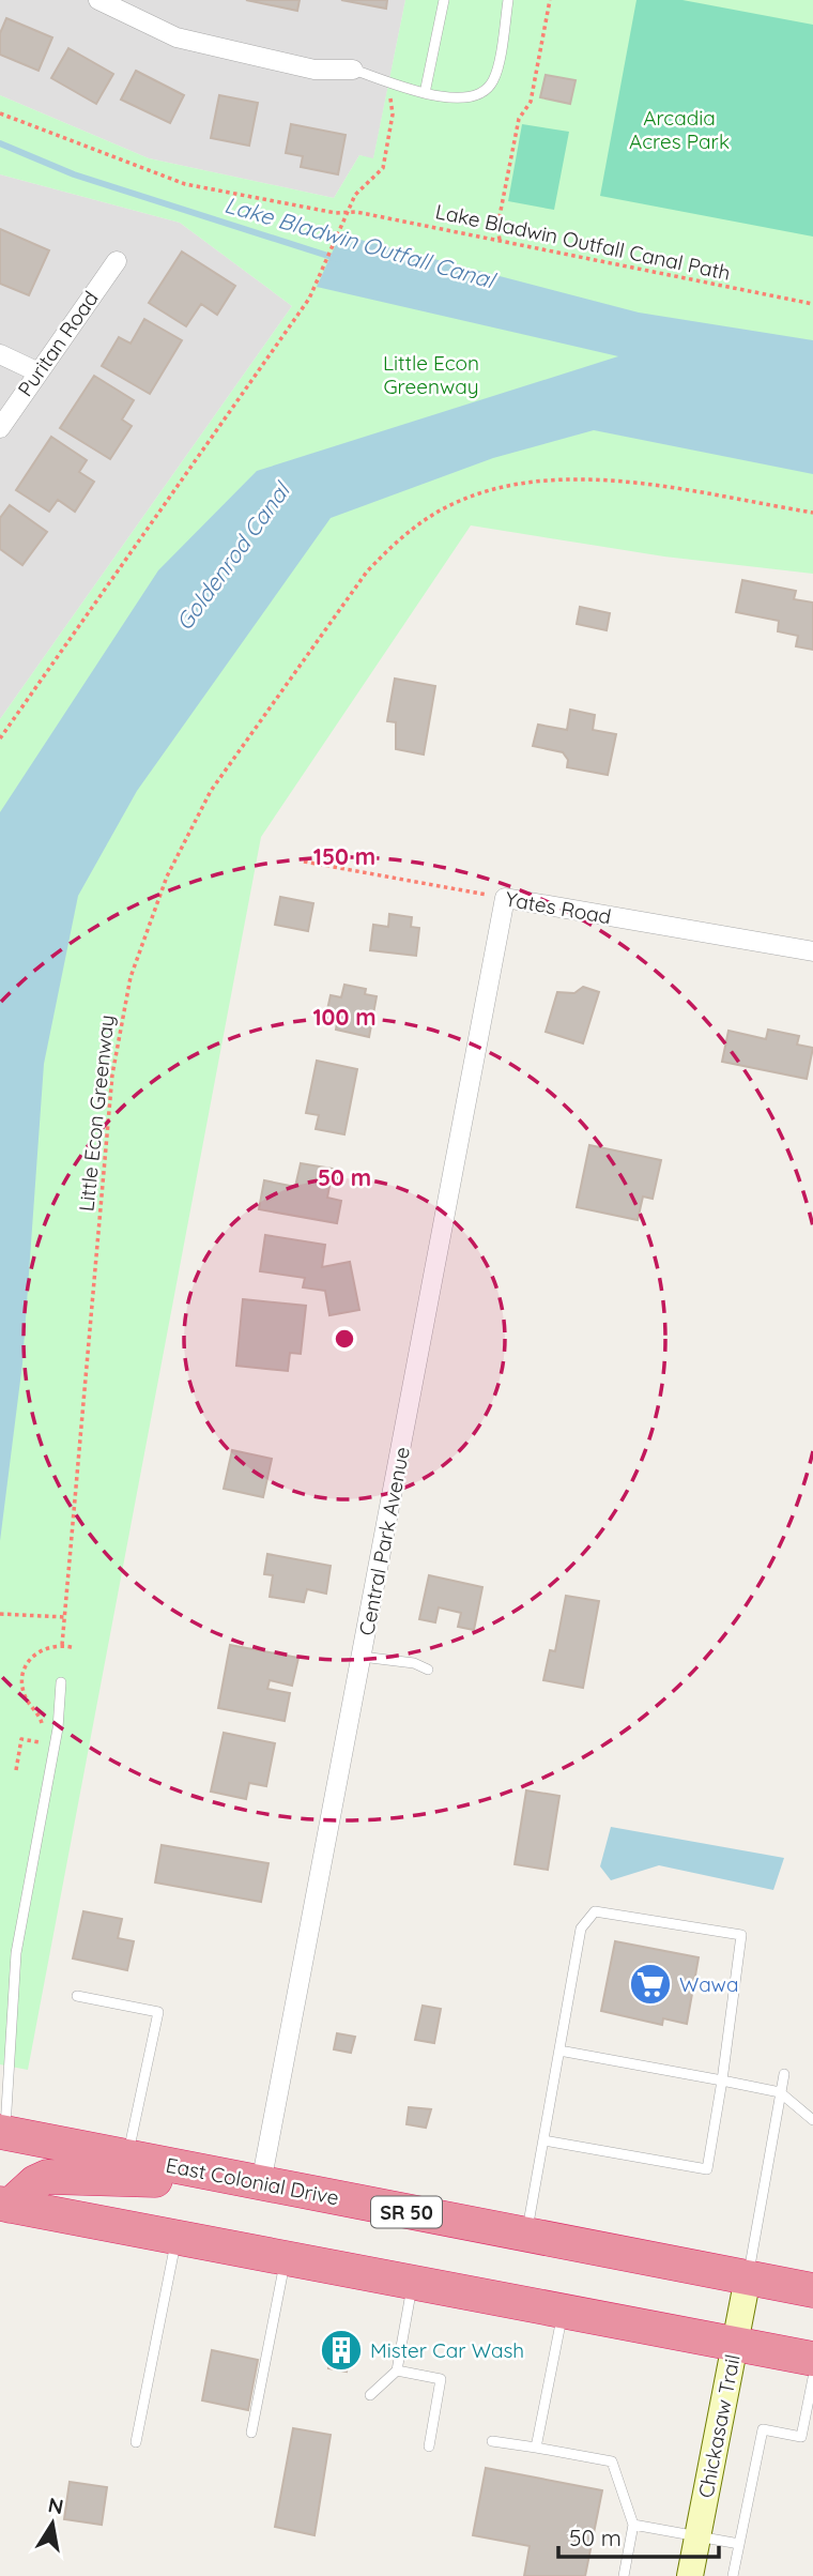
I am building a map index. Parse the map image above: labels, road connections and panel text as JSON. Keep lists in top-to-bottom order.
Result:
{
  "streets": {
    "highway": ["East Colonial Drive", "SR 50"],
    "street": [
      "Puritan Road",
      "Yates Road",
      "Central Park Avenue",
      "Chickasaw Trail"
    ],
    "path": ["Lake Bladwin Outfall Canal Path", "Little Econ Greenway"]
  },
  "crossings": [
    ["Yates Road", "Central Park Avenue"],
    ["Central Park Avenue", "East Colonial Drive"],
    ["East Colonial Drive", "Chickasaw Trail"]
  ],
  "water": ["Lake Bladwin Outfall Canal", "Goldenrod Canal"],
  "parks": ["Arcadia Acres Park", "Little Econ Greenway"],
  "places": {
    "supermarket": ["Wawa"],
    "building": ["Mister Car Wash"]
  },
  "scale_bar": "50 m",
  "north": "top",
  "rings": ["150 m", "100 m", "50 m"]
}
